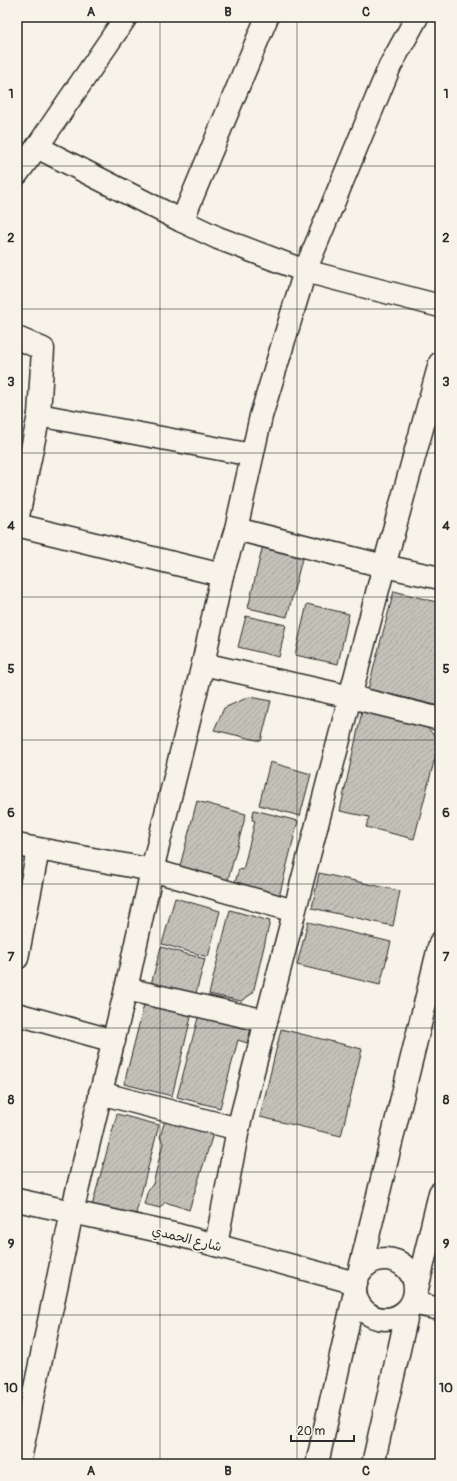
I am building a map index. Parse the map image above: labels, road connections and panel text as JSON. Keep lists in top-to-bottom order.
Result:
{
  "streets": {
    "main road": ["شارع الحمدي"]
  },
  "scale_bar": "20 m",
  "grid": {
    "columns": ["A", "B", "C"],
    "rows": [
      "1",
      "2",
      "3",
      "4",
      "5",
      "6",
      "7",
      "8",
      "9",
      "10"
    ]
  }
}
